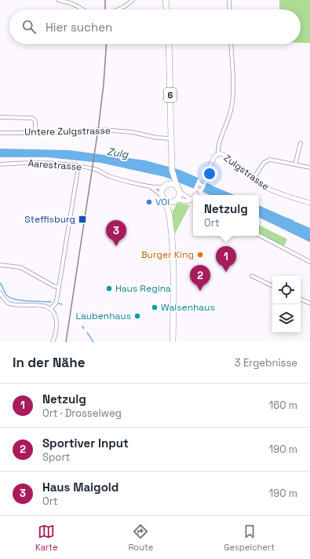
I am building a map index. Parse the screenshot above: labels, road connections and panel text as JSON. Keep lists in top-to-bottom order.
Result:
{
  "streets": {
    "main road": ["6"],
    "street": ["Untere Zulgstrasse", "Aarestrasse", "Zulgstrasse"]
  },
  "crossings": [
    ["6", "Untere Zulgstrasse"]
  ],
  "water": ["Zulg"],
  "places": {
    "other": [
      "VOI",
      "Burger King",
      "Haus Regina",
      "Waisenhaus",
      "Laubenhaus"
    ],
    "transit": ["Steffisburg"]
  },
  "page": {
    "search": "Hier suchen",
    "popup": ["Netzulg", "Ort"],
    "pins": ["3", "1", "2"],
    "heading": ["In der Nähe", "3 Ergebnisse"],
    "list": [
      {
        "mark": "1",
        "name": "Netzulg",
        "note": "Ort · Drosselweg",
        "value": "160 m"
      },
      {
        "mark": "2",
        "name": "Sportiver Input",
        "note": "Sport",
        "value": "190 m"
      },
      {
        "mark": "3",
        "name": "Haus Maigold",
        "note": "Ort",
        "value": "190 m"
      }
    ],
    "nav": ["Karte", "Route", "Gespeichert"]
  }
}
